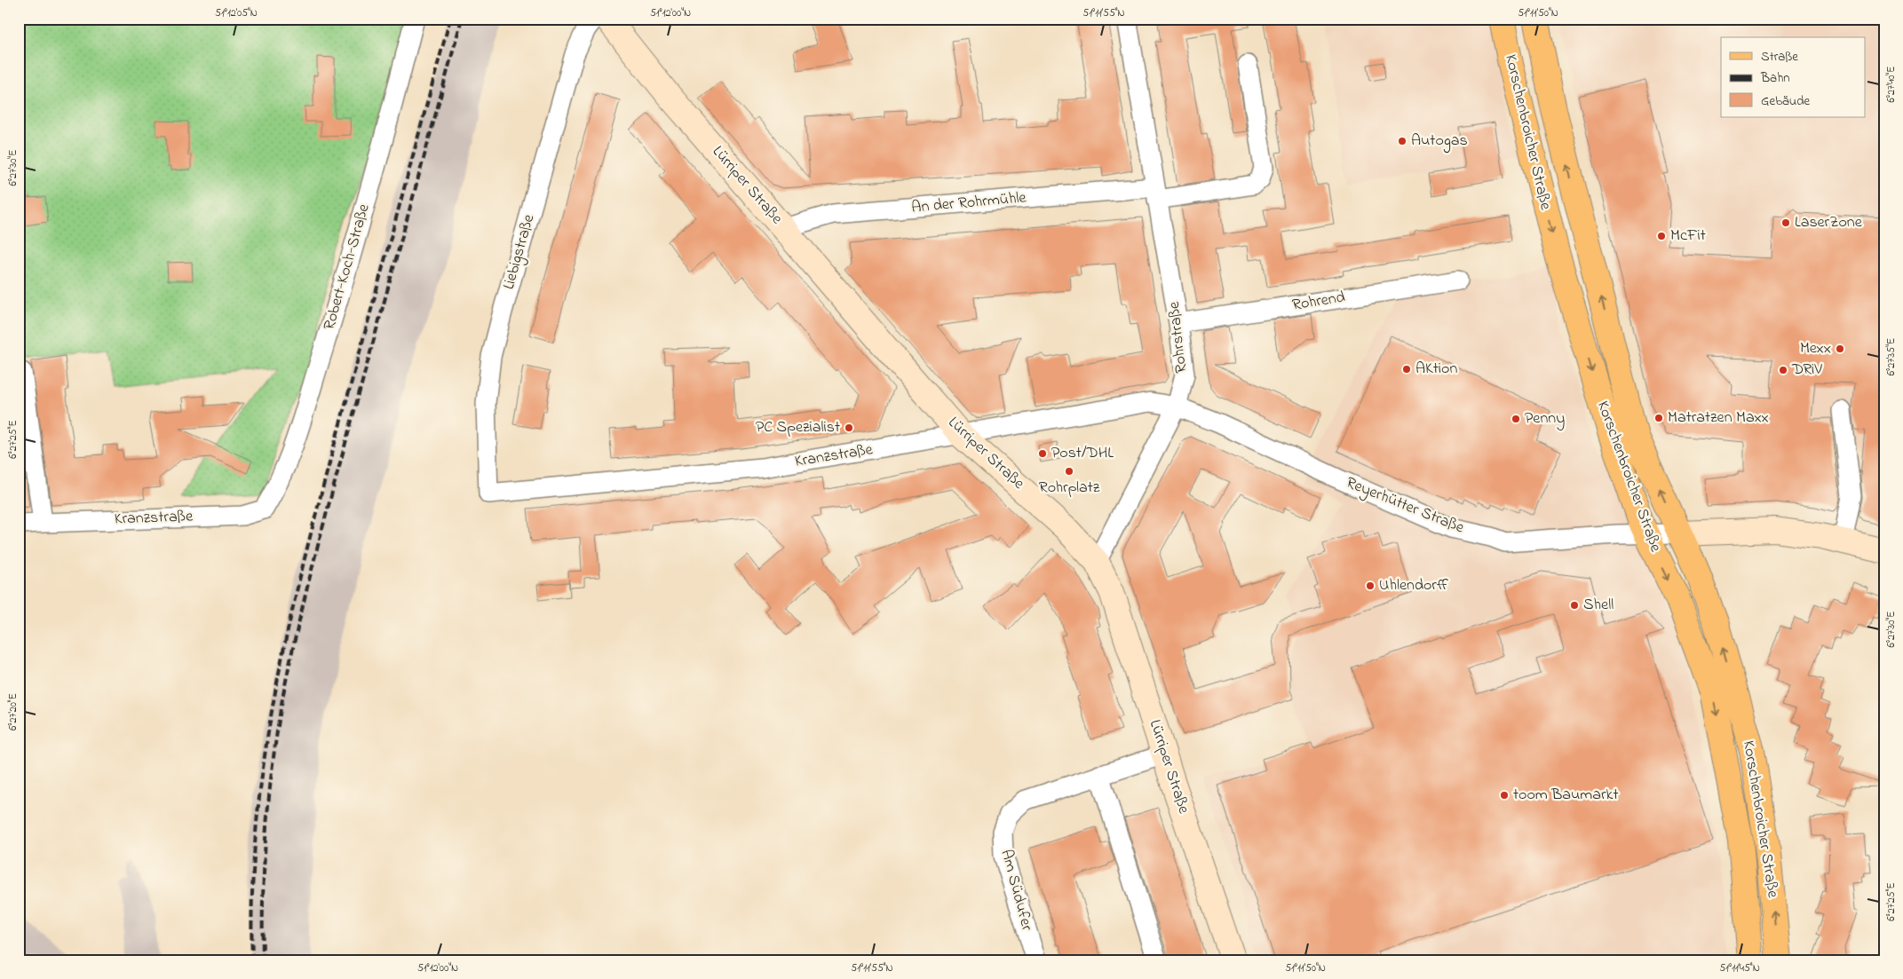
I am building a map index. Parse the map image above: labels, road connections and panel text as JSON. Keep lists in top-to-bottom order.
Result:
{
  "streets": {
    "main road": ["Korschenbroicher Straße"],
    "street": [
      "Lürriper Straße",
      "An der Rohrmühle",
      "Liebigstraße",
      "Robert-Koch-Straße",
      "Rohrend",
      "Rohrstraße",
      "Kranzstraße",
      "Reyerhütter Straße",
      "Am Südufer"
    ]
  },
  "crossings": [
    ["Korschenbroicher Straße", "Reyerhütter Straße"],
    ["Lürriper Straße", "An der Rohrmühle"],
    ["Lürriper Straße", "Rohrstraße"],
    ["Lürriper Straße", "Kranzstraße"],
    ["Lürriper Straße", "Am Südufer"],
    ["An der Rohrmühle", "Rohrstraße"],
    ["Liebigstraße", "Kranzstraße"],
    ["Robert-Koch-Straße", "Kranzstraße"],
    ["Rohrend", "Rohrstraße"],
    ["Rohrstraße", "Kranzstraße"],
    ["Rohrstraße", "Reyerhütter Straße"],
    ["Kranzstraße", "Reyerhütter Straße"]
  ],
  "places": [
    "Autogas",
    "LaserZone",
    "McFit",
    "Mexx",
    "AKtion",
    "DRiV",
    "Matratzen Maxx",
    "Penny",
    "PC Spezialist",
    "Post/DHL",
    "Rohrplatz",
    "Uhlendorff",
    "Shell",
    "toom Baumarkt"
  ],
  "legend": ["Straße", "Bahn", "Gebäude"],
  "coordinates": [
    "51°12'05\"N",
    "51°12'00\"N",
    "51°11'55\"N",
    "51°11'50\"N",
    "6°27'40\"E",
    "6°27'30\"E",
    "6°27'35\"E",
    "6°27'25\"E",
    "6°27'20\"E",
    "51°11'45\"N"
  ]
}
